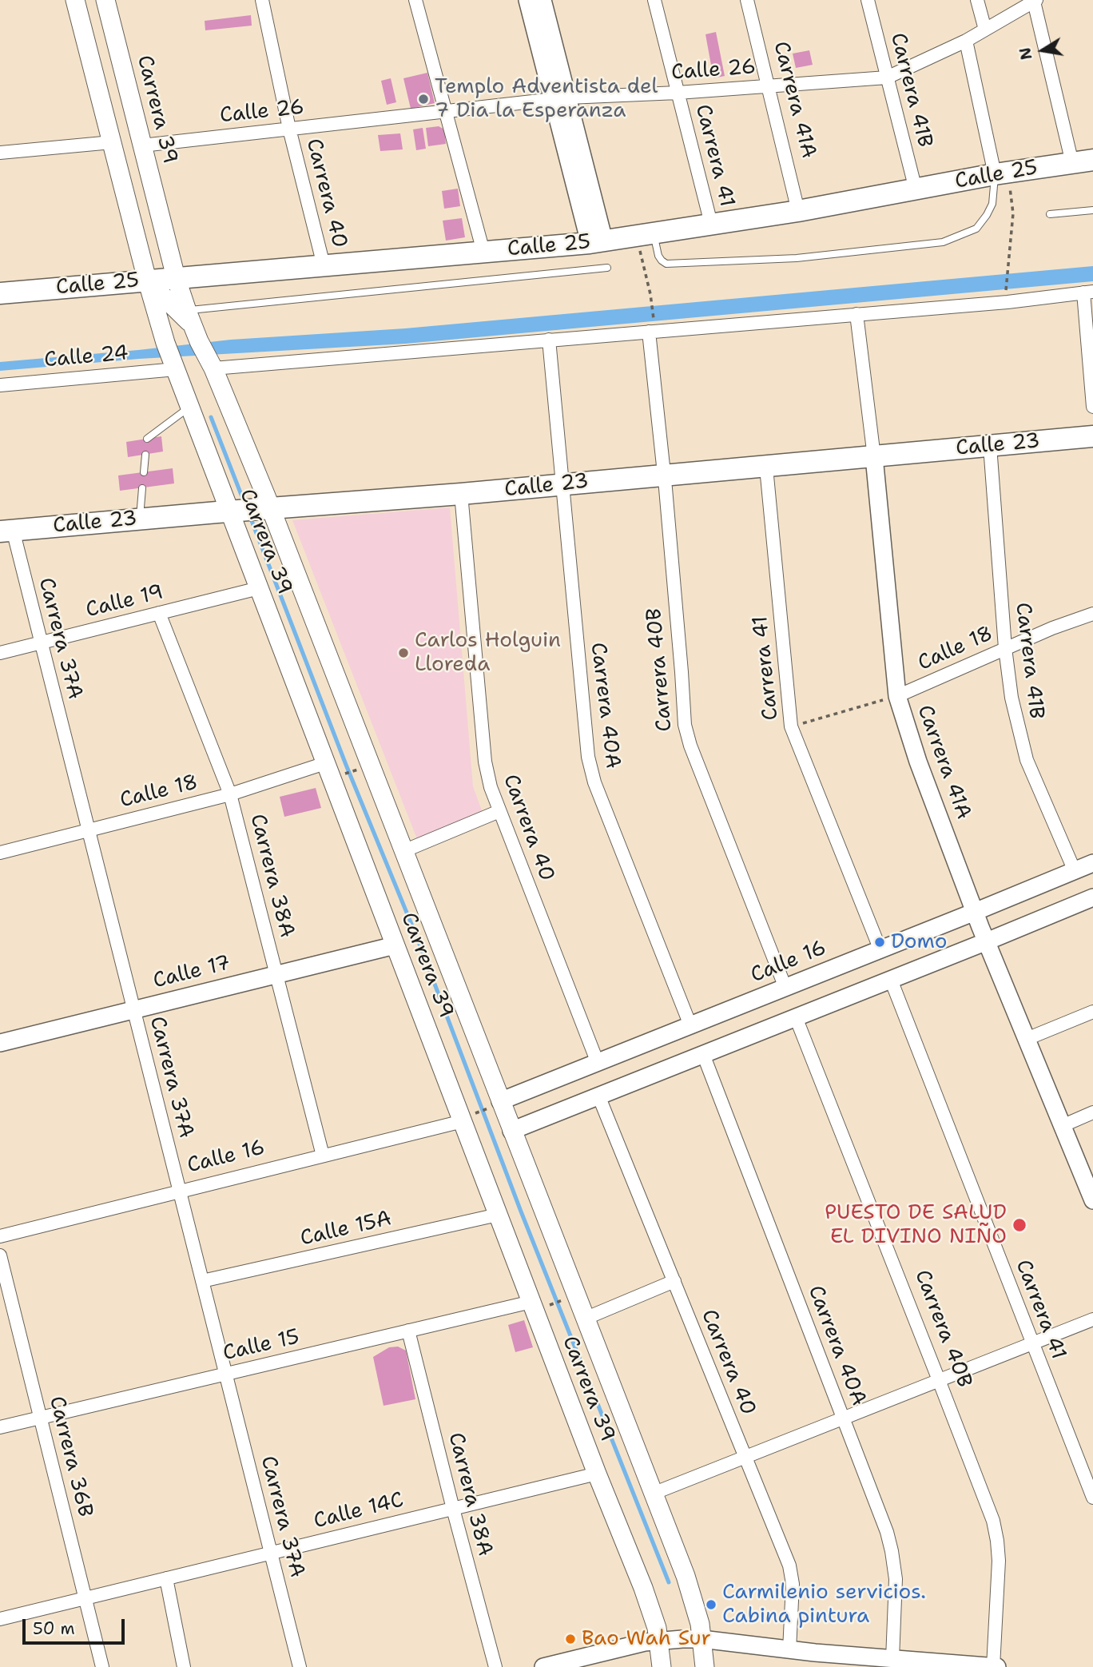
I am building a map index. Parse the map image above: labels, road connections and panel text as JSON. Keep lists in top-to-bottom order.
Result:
{
  "streets": {
    "main road": ["Carrera 39", "Calle 25", "Calle 23"],
    "street": [
      "Calle 26",
      "Carrera 41B",
      "Carrera 41A",
      "Carrera 41",
      "Carrera 40",
      "Calle 24",
      "Calle 19",
      "Carrera 37A",
      "Calle 18",
      "Carrera 40B",
      "Carrera 40A",
      "Carrera 38A",
      "Calle 16",
      "Calle 17",
      "Calle 15A",
      "Calle 15",
      "Carrera 36B",
      "Calle 14C"
    ]
  },
  "crossings": [
    ["Calle 26", "Carrera 41B"],
    ["Calle 26", "Carrera 41A"],
    ["Calle 26", "Carrera 39"],
    ["Calle 26", "Carrera 41"],
    ["Calle 26", "Carrera 40"],
    ["Carrera 41B", "Calle 25"],
    ["Carrera 41B", "Calle 23"],
    ["Carrera 41B", "Calle 18"],
    ["Carrera 41B", "Calle 16"],
    ["Carrera 41A", "Calle 25"],
    ["Carrera 41A", "Calle 23"],
    ["Carrera 41A", "Calle 18"],
    ["Carrera 41A", "Calle 16"],
    ["Carrera 39", "Calle 25"],
    ["Carrera 39", "Calle 24"],
    ["Carrera 39", "Calle 23"],
    ["Carrera 39", "Calle 19"],
    ["Carrera 39", "Calle 18"],
    ["Carrera 39", "Calle 16"],
    ["Carrera 39", "Calle 17"],
    ["Carrera 39", "Calle 15A"],
    ["Carrera 39", "Calle 15"],
    ["Carrera 39", "Calle 14C"],
    ["Carrera 41", "Calle 25"],
    ["Carrera 41", "Calle 23"],
    ["Carrera 41", "Calle 16"],
    ["Calle 25", "Carrera 40"],
    ["Carrera 40", "Calle 23"],
    ["Carrera 40", "Calle 16"],
    ["Calle 23", "Carrera 37A"],
    ["Calle 23", "Carrera 40B"],
    ["Calle 23", "Carrera 40A"],
    ["Calle 19", "Carrera 37A"],
    ["Calle 19", "Carrera 38A"],
    ["Carrera 37A", "Calle 18"],
    ["Carrera 37A", "Calle 16"],
    ["Carrera 37A", "Calle 17"],
    ["Carrera 37A", "Calle 15A"],
    ["Carrera 37A", "Calle 15"],
    ["Carrera 37A", "Calle 14C"],
    ["Calle 18", "Carrera 38A"],
    ["Carrera 40B", "Calle 16"],
    ["Carrera 40A", "Calle 16"],
    ["Carrera 38A", "Calle 16"],
    ["Carrera 38A", "Calle 17"],
    ["Carrera 38A", "Calle 15"],
    ["Carrera 38A", "Calle 14C"],
    ["Calle 15", "Carrera 36B"],
    ["Carrera 36B", "Calle 14C"]
  ],
  "places": [
    "Templo Adventista del 7 Dia la Esperanza",
    "Carlos Holguin Lloreda",
    "Domo",
    "PUESTO DE SALUD EL DIVINO NIÑO",
    "Carmilenio servicios. Cabina pintura",
    "Bao Wah Sur"
  ],
  "scale_bar": "50 m",
  "north": "left"
}
